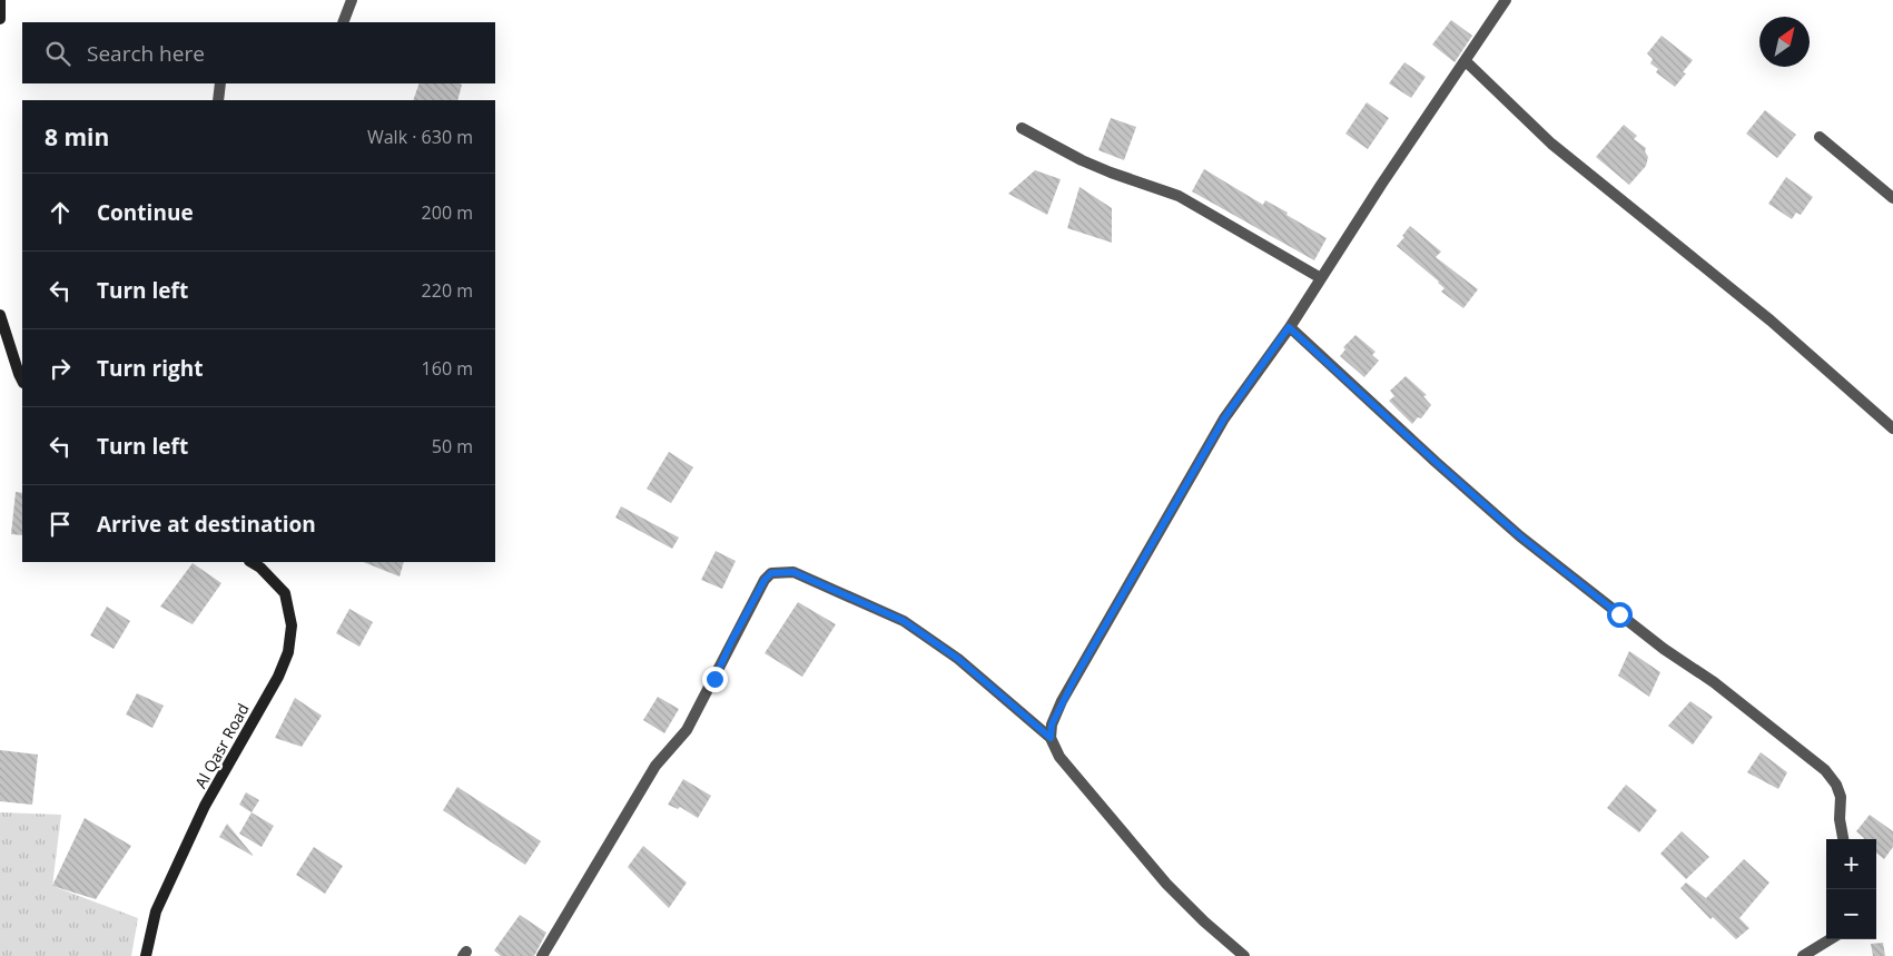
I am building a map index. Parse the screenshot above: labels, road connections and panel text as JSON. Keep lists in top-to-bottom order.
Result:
{
  "streets": {
    "street": ["Al Qasr Road"]
  },
  "north": "top right",
  "page": {
    "search": "Search here",
    "heading": ["8 min", "Walk · 630 m"],
    "list": [
      ["Continue", "200 m"],
      ["Turn left", "220 m"],
      ["Turn right", "160 m"],
      ["Turn left", "50 m"],
      "Arrive at destination"
    ],
    "map_buttons": ["+", "−"]
  }
}
